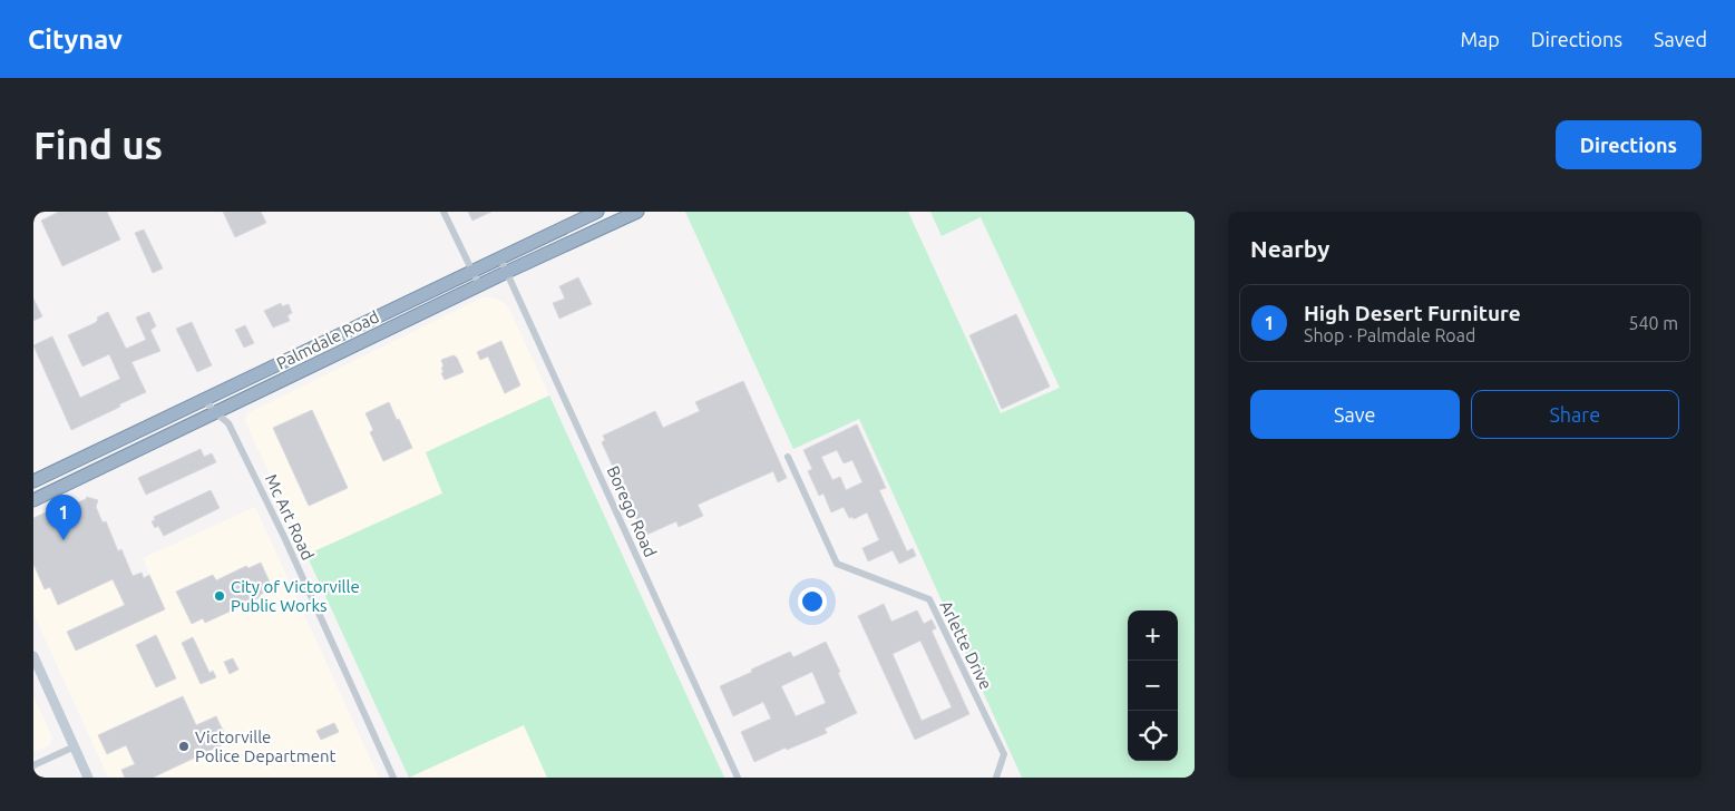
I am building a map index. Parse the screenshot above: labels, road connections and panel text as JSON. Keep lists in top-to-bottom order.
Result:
{
  "streets": {
    "highway": ["Palmdale Road"],
    "street": ["Borego Road", "Mc Art Road", "Arlette Drive"]
  },
  "crossings": [
    ["Palmdale Road", "Borego Road"],
    ["Palmdale Road", "Mc Art Road"]
  ],
  "places": ["City of Victorville Public Works", "Victorville Police Department"],
  "page": {
    "header": "Citynav",
    "nav": ["Map", "Directions", "Saved"],
    "buttons": [
      "Directions",
      ["Save", "Share"]
    ],
    "title": "Find us",
    "heading": "Nearby",
    "list": [
      {
        "mark": "1",
        "name": "High Desert Furniture",
        "note": "Shop · Palmdale Road",
        "value": "540 m"
      }
    ],
    "pins": "1",
    "map_buttons": ["+", "−"]
  }
}
